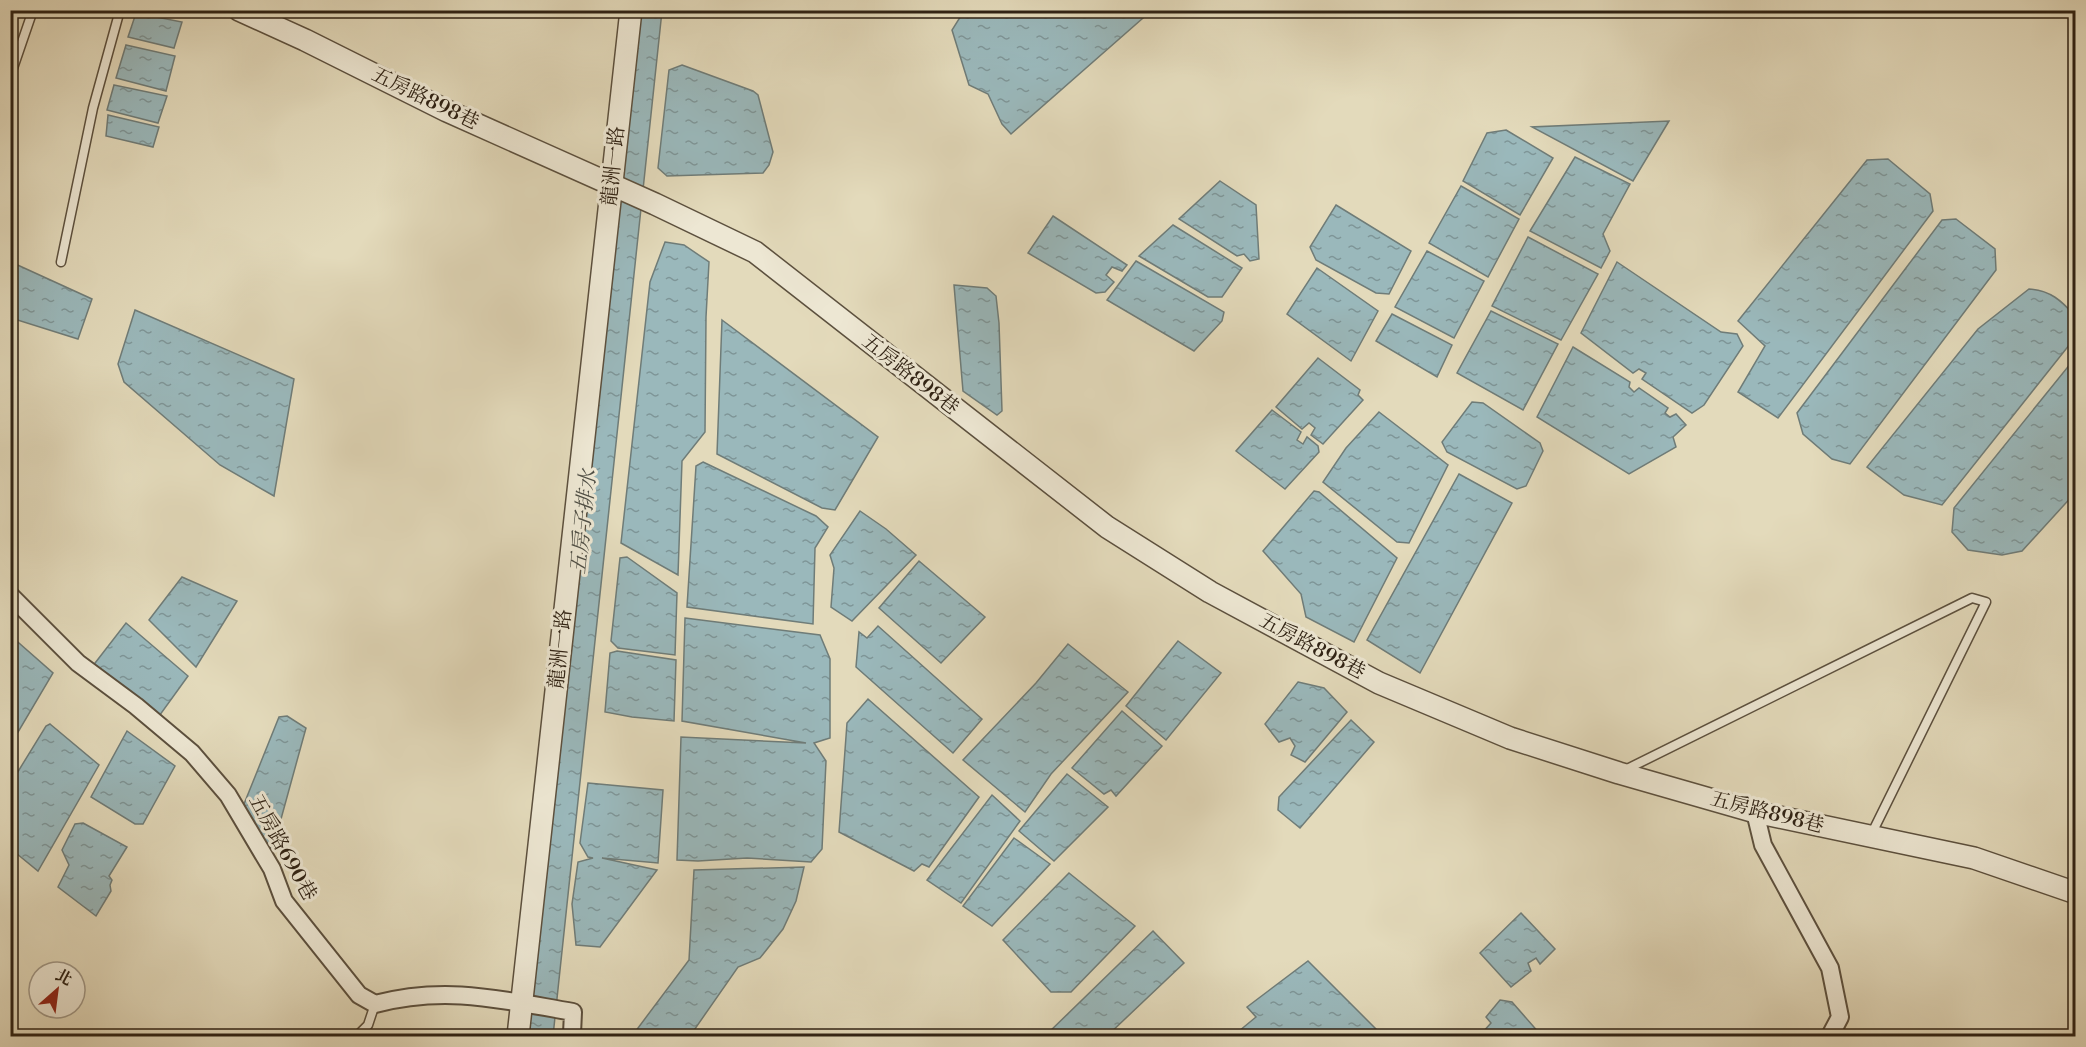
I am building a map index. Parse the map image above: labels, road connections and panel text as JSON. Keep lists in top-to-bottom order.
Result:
{
  "streets": {
    "street": ["五房路898巷", "龍洲一路", "五房路690巷"]
  },
  "crossings": [
    ["五房路898巷", "龍洲一路"]
  ],
  "water": ["五房子排水"],
  "north": "top right"
}
